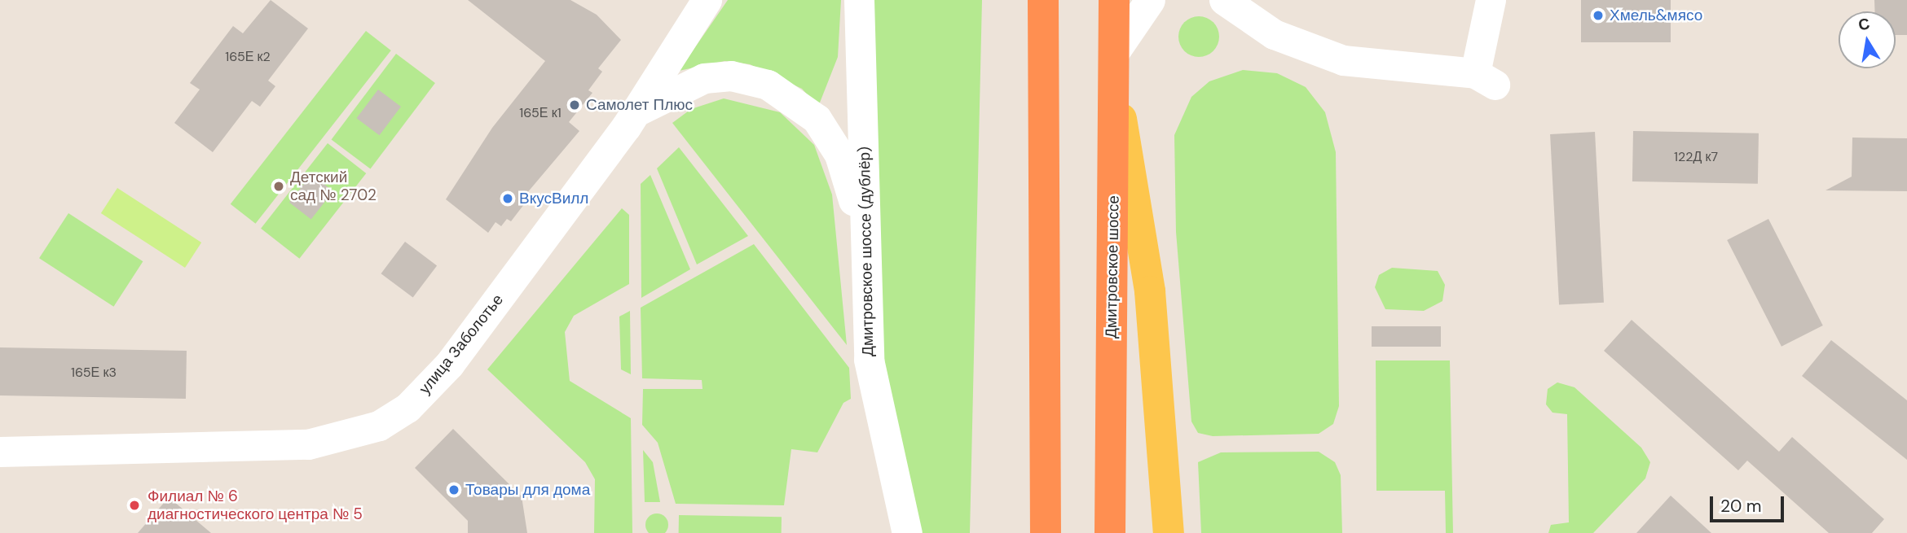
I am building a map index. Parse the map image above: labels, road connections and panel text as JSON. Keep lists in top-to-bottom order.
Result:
{
  "streets": {
    "highway": ["Дмитровское шоссе"],
    "street": ["Дмитровское шоссе (дублёр)", "улица Заболотье"]
  },
  "places": [
    "Хмель&мясо",
    "Самолет Плюс",
    "Детский сад № 2702",
    "ВкусВилл",
    "Товары для дома",
    "Филиал № 6 диагностического центра № 5"
  ],
  "house_numbers": [
    "165Е к2",
    "165Е к1",
    "122Д к7",
    "165Е к3"
  ],
  "scale_bar": "20 m",
  "north": "top"
}
